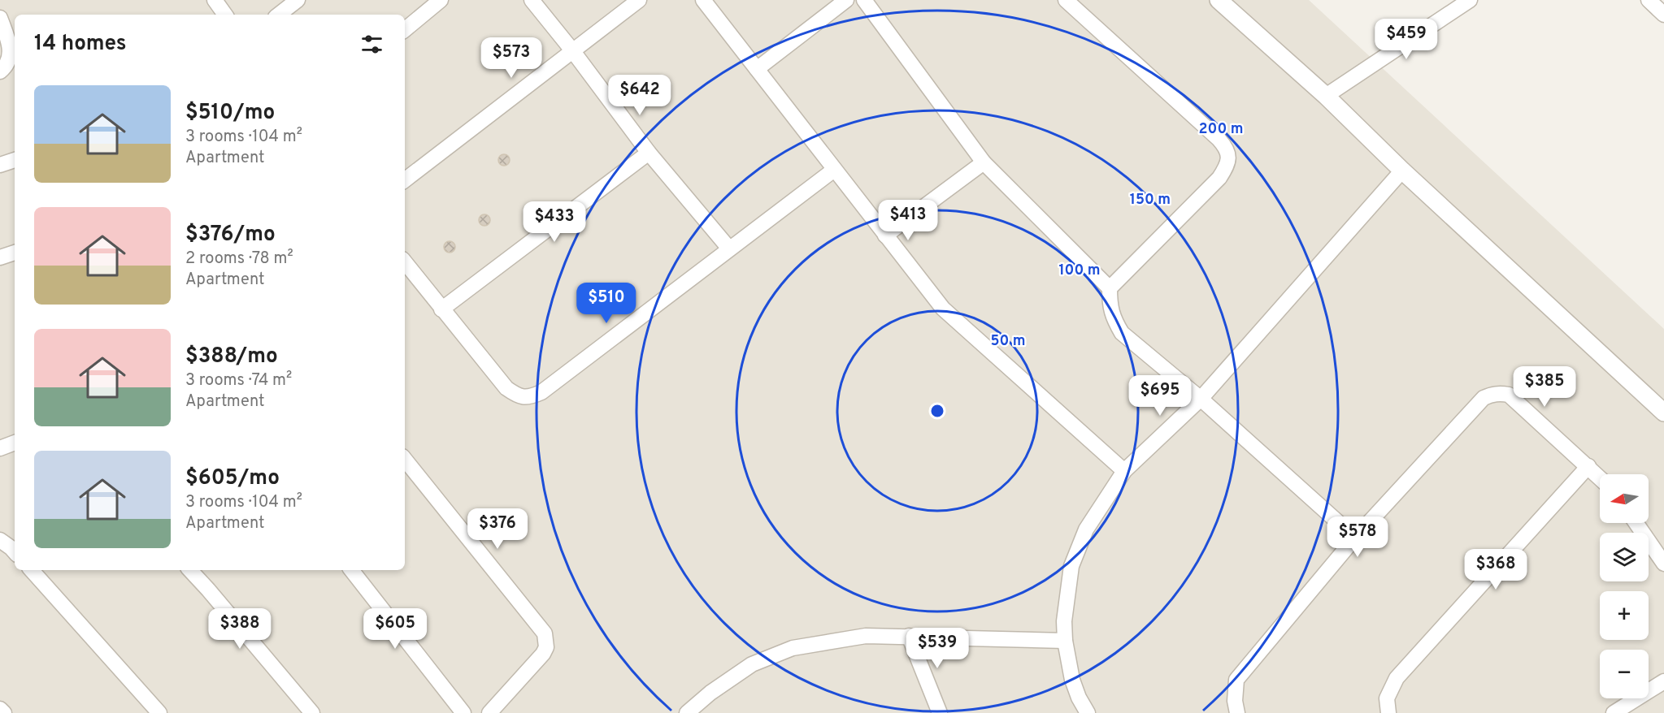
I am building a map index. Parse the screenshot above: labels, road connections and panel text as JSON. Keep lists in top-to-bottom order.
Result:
{
  "north": "left",
  "page": {
    "heading": "14 homes",
    "price": [
      "$459",
      "$573",
      "$642",
      "$413",
      "$433",
      "$510",
      "$385",
      "$695",
      "$376",
      "$578",
      "$368",
      "$388",
      "$605",
      "$539"
    ],
    "list": [
      {
        "name": "$510/mo",
        "note": "3 rooms · 104 m² · Apartment"
      },
      {
        "name": "$376/mo",
        "note": "2 rooms · 78 m² · Apartment"
      },
      {
        "name": "$388/mo",
        "note": "3 rooms · 74 m² · Apartment"
      },
      {
        "name": "$605/mo",
        "note": "3 rooms · 104 m² · Apartment"
      }
    ],
    "map_buttons": ["+", "−"]
  },
  "rings": [
    "200 m",
    "150 m",
    "100 m",
    "50 m"
  ]
}
